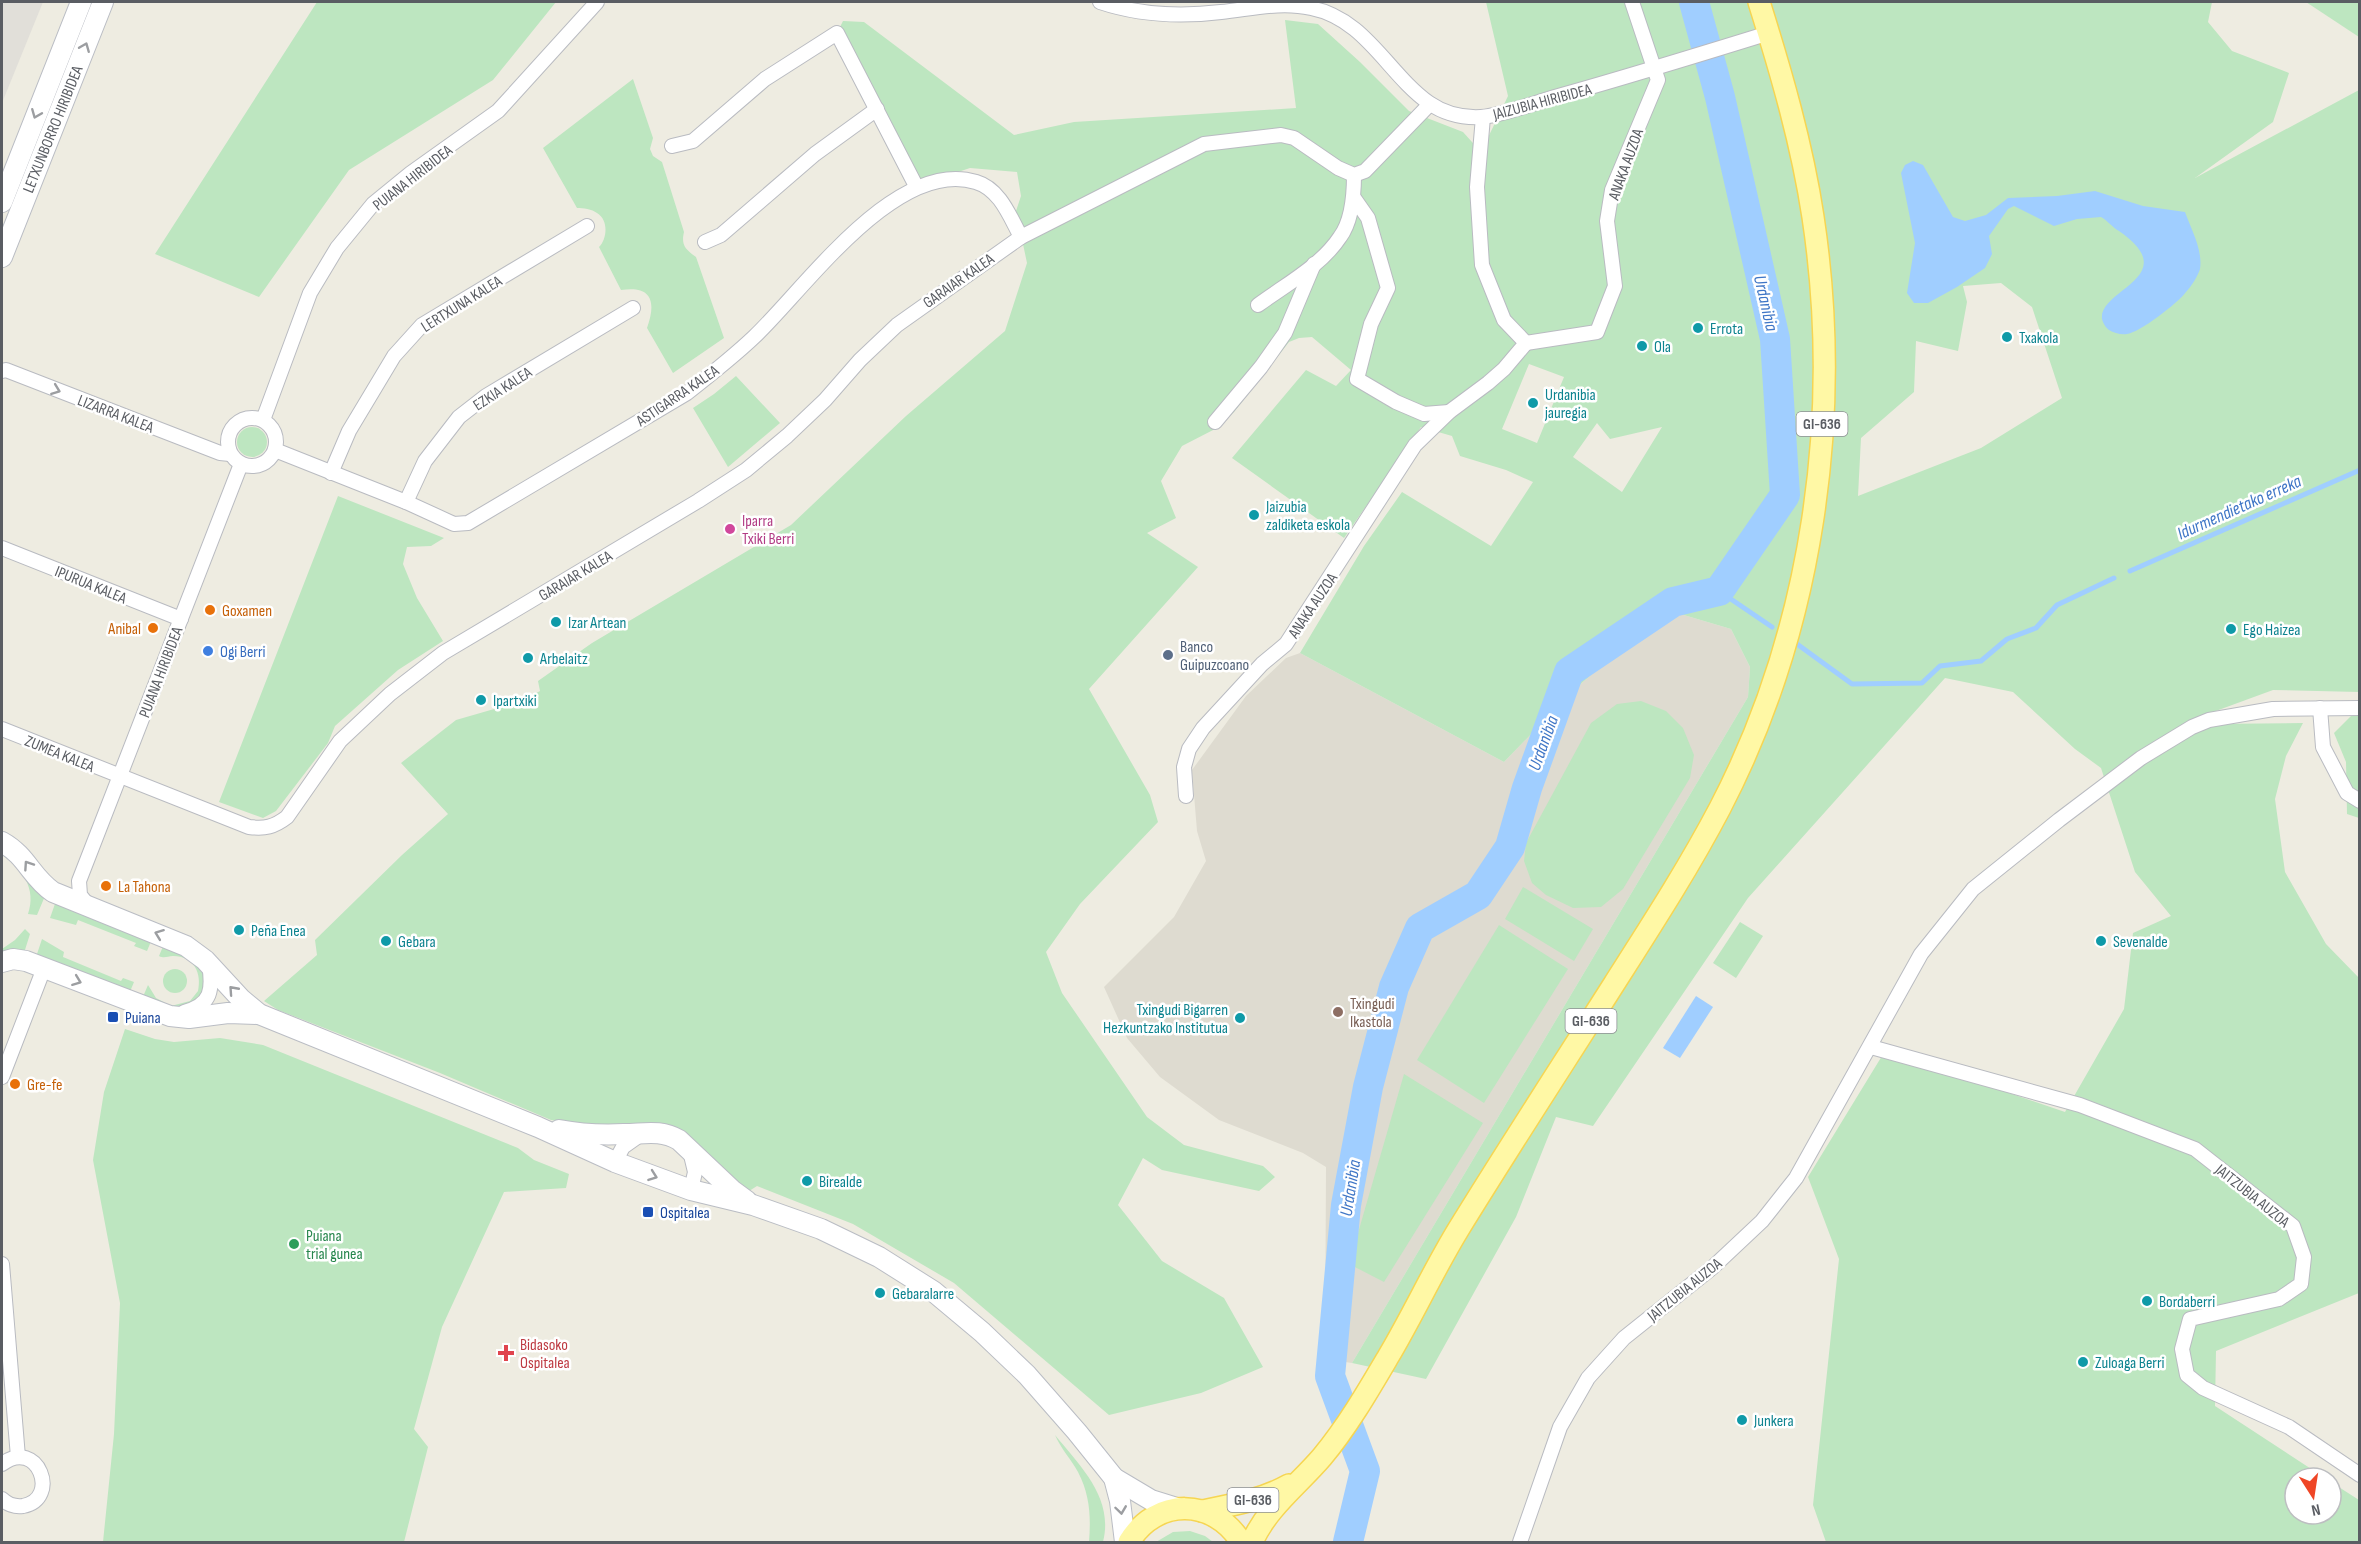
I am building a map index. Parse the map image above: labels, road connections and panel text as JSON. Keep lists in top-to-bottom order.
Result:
{
  "streets": {
    "main road": ["GI-636"],
    "street": [
      "JAIZUBIA HIRIBIDEA",
      "LETXUNBORRO HIRIBIDEA",
      "ANAKA AUZOA",
      "PUIANA HIRIBIDEA",
      "GARAIAR KALEA",
      "LERTXUNA KALEA",
      "EZKIA KALEA",
      "ASTIGARRA KALEA",
      "LIZARRA KALEA",
      "IPURUA KALEA",
      "ZUMEA KALEA",
      "JAITZUBIA AUZOA"
    ]
  },
  "crossings": [
    ["JAIZUBIA HIRIBIDEA", "ANAKA AUZOA"],
    ["JAIZUBIA HIRIBIDEA", "GI-636"],
    ["PUIANA HIRIBIDEA", "GARAIAR KALEA"],
    ["PUIANA HIRIBIDEA", "ASTIGARRA KALEA"],
    ["PUIANA HIRIBIDEA", "LIZARRA KALEA"],
    ["PUIANA HIRIBIDEA", "IPURUA KALEA"],
    ["PUIANA HIRIBIDEA", "ZUMEA KALEA"],
    ["GARAIAR KALEA", "ASTIGARRA KALEA"],
    ["GARAIAR KALEA", "ZUMEA KALEA"],
    ["LERTXUNA KALEA", "ASTIGARRA KALEA"],
    ["EZKIA KALEA", "ASTIGARRA KALEA"],
    ["ASTIGARRA KALEA", "LIZARRA KALEA"]
  ],
  "one_way": ["LIZARRA KALEA"],
  "water": ["Urdanibia", "Idurmendietako erreka"],
  "places": {
    "other": [
      "Errota",
      "Txakola",
      "Ola",
      "Urdanibia jauregia",
      "Jaizubia zaldiketa eskola",
      "Iparra Txiki Berri",
      "Goxamen",
      "Izar Artean",
      "Anibal",
      "Ego Haizea",
      "Ogi Berri",
      "Banco Guipuzcoano",
      "Arbelaitz",
      "Ipartxiki",
      "La Tahona",
      "Peña Enea",
      "Gebara",
      "Sevenalde",
      "Txingudi Ikastola",
      "Txingudi Bigarren Hezkuntzako Institutua",
      "Gre-fe",
      "Birealde",
      "Puiana trial gunea",
      "Gebaralarre",
      "Bordaberri",
      "Zuloaga Berri",
      "Junkera"
    ],
    "transit": ["Puiana", "Ospitalea"],
    "health": ["Bidasoko Ospitalea"]
  },
  "north": "bottom"
}
